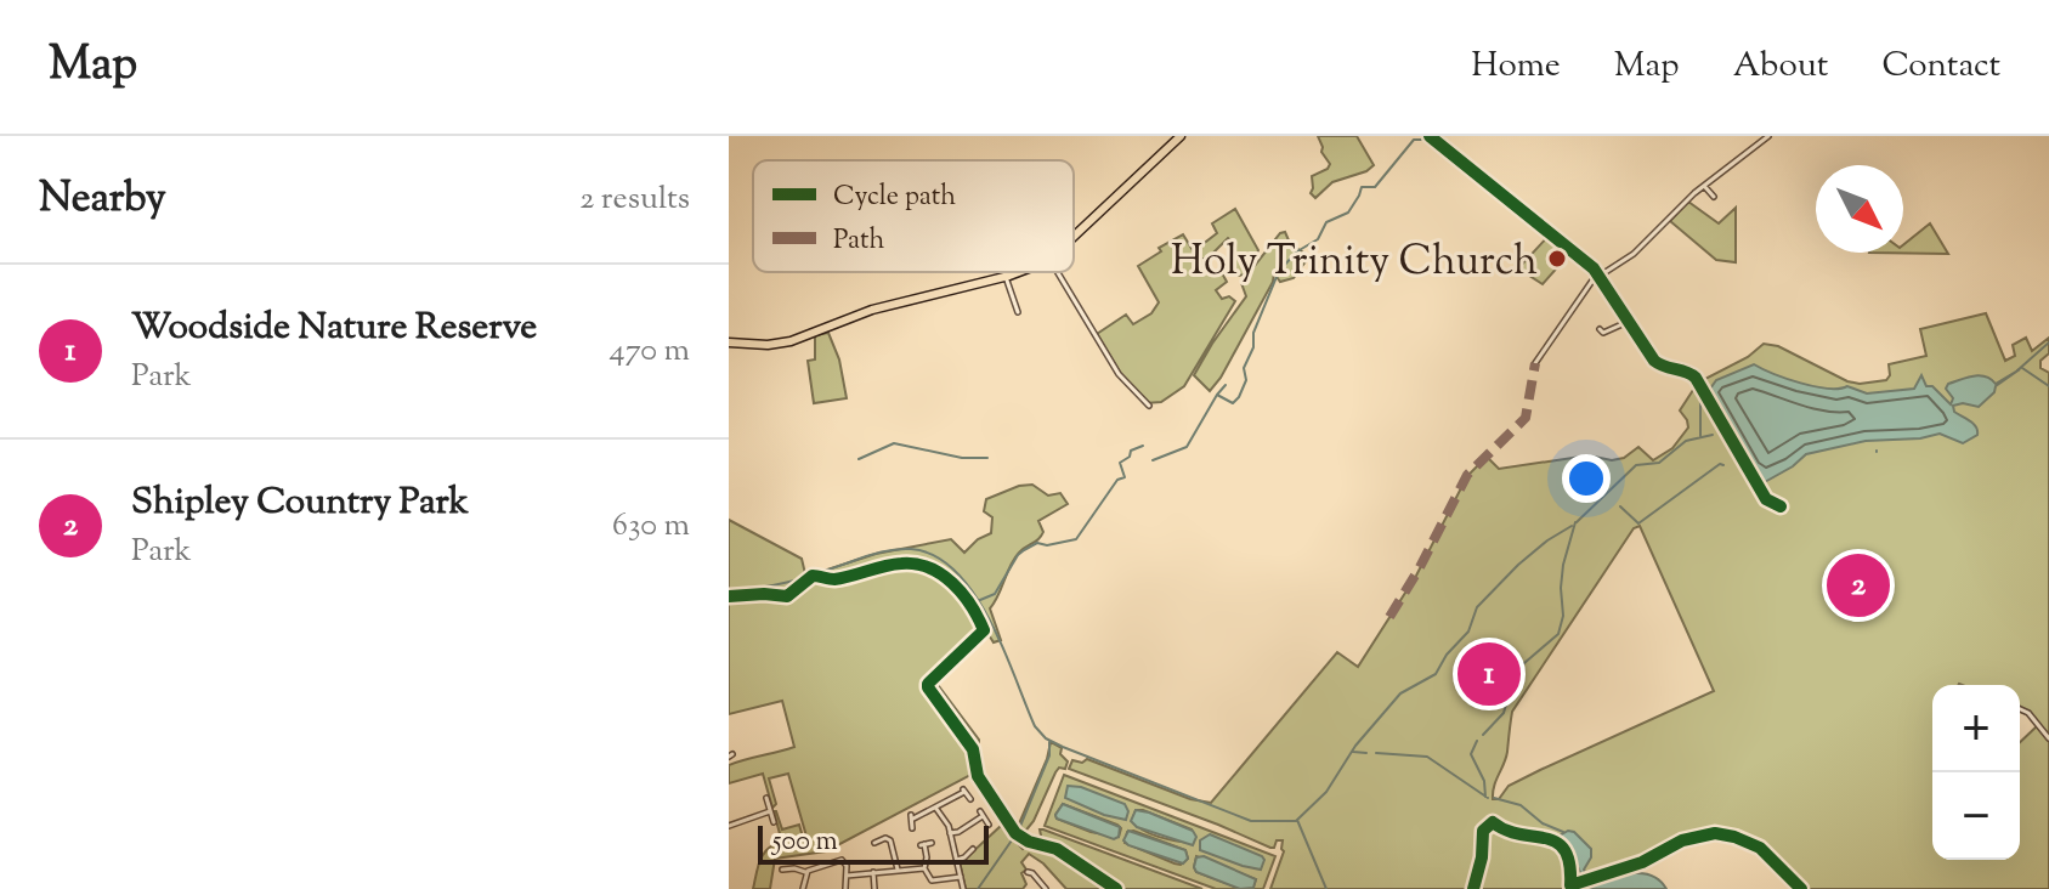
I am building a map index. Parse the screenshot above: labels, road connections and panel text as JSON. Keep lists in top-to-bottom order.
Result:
{
  "places": ["Holy Trinity Church"],
  "legend": ["Cycle path", "Path"],
  "scale_bar": "500 m",
  "north": "bottom right",
  "page": {
    "header": "Map",
    "nav": [
      "Home",
      "Map",
      "About",
      "Contact"
    ],
    "heading": ["Nearby", "2 results"],
    "list": [
      {
        "mark": "1",
        "name": "Woodside Nature Reserve",
        "note": "Park",
        "value": "470 m"
      },
      {
        "mark": "2",
        "name": "Shipley Country Park",
        "note": "Park",
        "value": "630 m"
      }
    ],
    "pins": ["2", "1"],
    "map_buttons": ["+", "−"],
    "scale": "500 m"
  }
}
